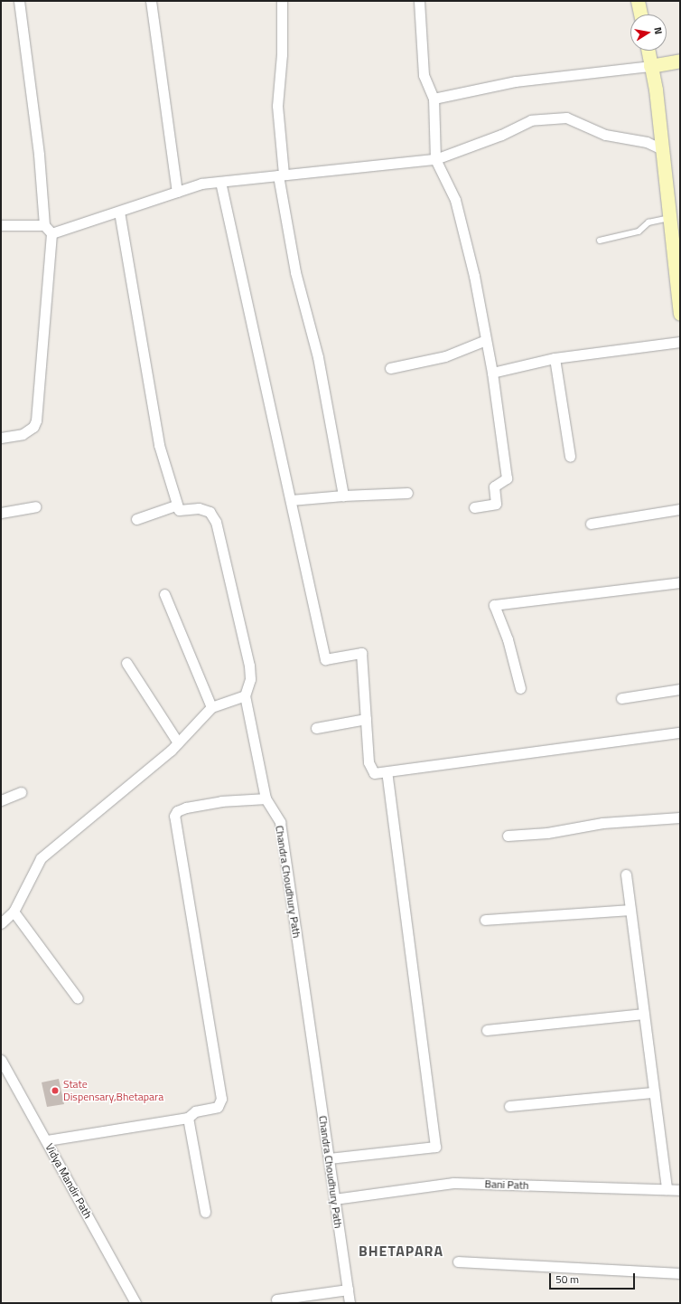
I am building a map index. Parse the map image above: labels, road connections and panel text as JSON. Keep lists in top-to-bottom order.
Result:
{
  "streets": {
    "street": ["Chandra Choudhury Path", "Vidya Mandir Path", "Bani Path"]
  },
  "crossings": [
    ["Chandra Choudhury Path", "Bani Path"]
  ],
  "districts": ["BHETAPARA"],
  "places": ["State Dispensary,Bhetapara"],
  "scale_bar": "50 m",
  "north": "right"
}
